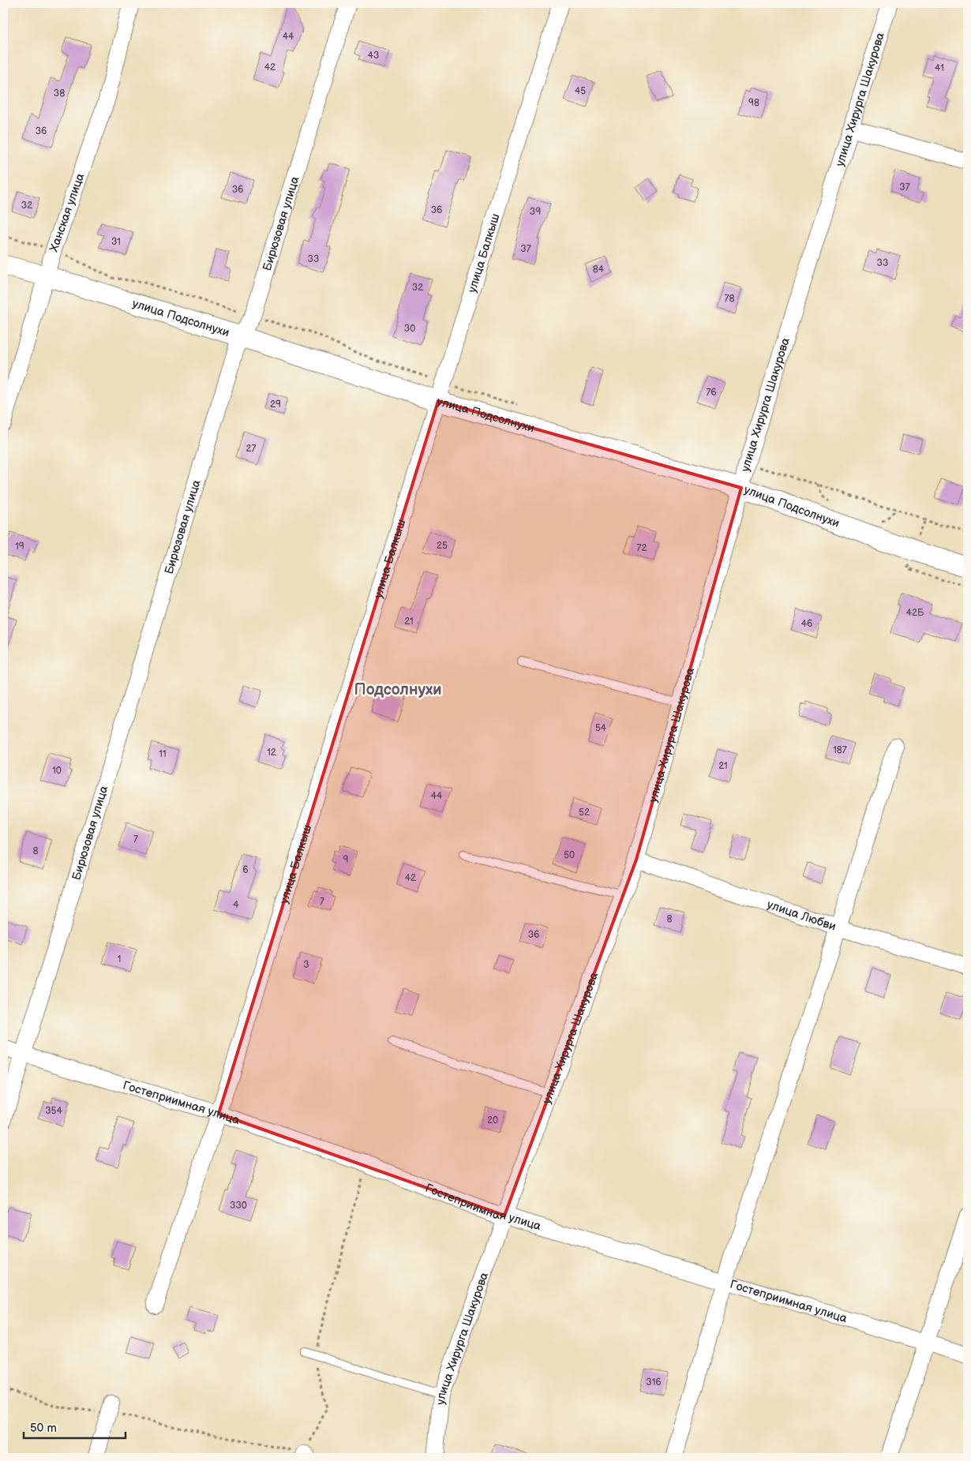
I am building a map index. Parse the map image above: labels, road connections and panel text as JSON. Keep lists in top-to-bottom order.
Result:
{
  "streets": {
    "street": [
      "улица Хирурга Шакурова",
      "Ханская улица",
      "Бирюзовая улица",
      "улица Балкыш",
      "улица Подсолнухи",
      "улица Любви",
      "Гостеприимная улица"
    ]
  },
  "crossings": [
    ["улица Хирурга Шакурова", "улица Подсолнухи"],
    ["улица Хирурга Шакурова", "улица Любви"],
    ["улица Хирурга Шакурова", "Гостеприимная улица"],
    ["Ханская улица", "улица Подсолнухи"],
    ["Бирюзовая улица", "улица Подсолнухи"],
    ["Бирюзовая улица", "Гостеприимная улица"],
    ["улица Балкыш", "улица Подсолнухи"],
    ["улица Балкыш", "Гостеприимная улица"]
  ],
  "districts": ["Подсолнухи"],
  "house_numbers": [
    "44",
    "43",
    "42",
    "41",
    "45",
    "38",
    "98",
    "36",
    "37",
    "36",
    "32",
    "36",
    "39",
    "31",
    "37",
    "33",
    "33",
    "84",
    "32",
    "78",
    "30",
    "76",
    "29",
    "27",
    "25",
    "19",
    "72",
    "42Б",
    "21",
    "46",
    "54",
    "187",
    "12",
    "11",
    "21",
    "10",
    "44",
    "52",
    "7",
    "8",
    "50",
    "9",
    "6",
    "42",
    "7",
    "4",
    "8",
    "36",
    "1",
    "3",
    "354",
    "20",
    "330",
    "316"
  ],
  "scale_bar": "50 m"
}
